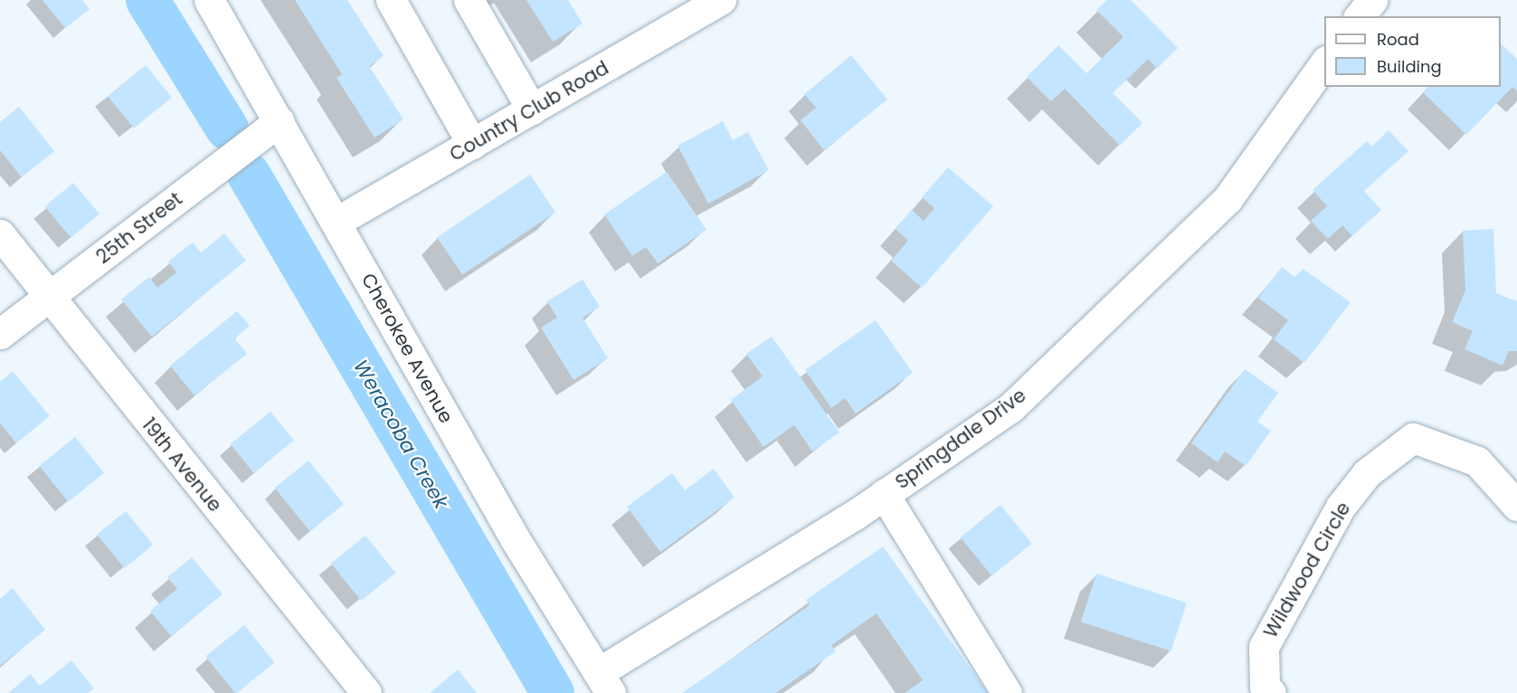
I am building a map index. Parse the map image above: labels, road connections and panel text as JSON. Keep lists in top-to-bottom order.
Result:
{
  "streets": {
    "street": [
      "Country Club Road",
      "25th Street",
      "Cherokee Avenue",
      "Springdale Drive",
      "19th Avenue",
      "Wildwood Circle"
    ]
  },
  "crossings": [
    ["Country Club Road", "Cherokee Avenue"],
    ["25th Street", "Cherokee Avenue"],
    ["25th Street", "19th Avenue"],
    ["Cherokee Avenue", "Springdale Drive"]
  ],
  "water": ["Weracoba Creek"],
  "legend": ["Road", "Building"]
}
